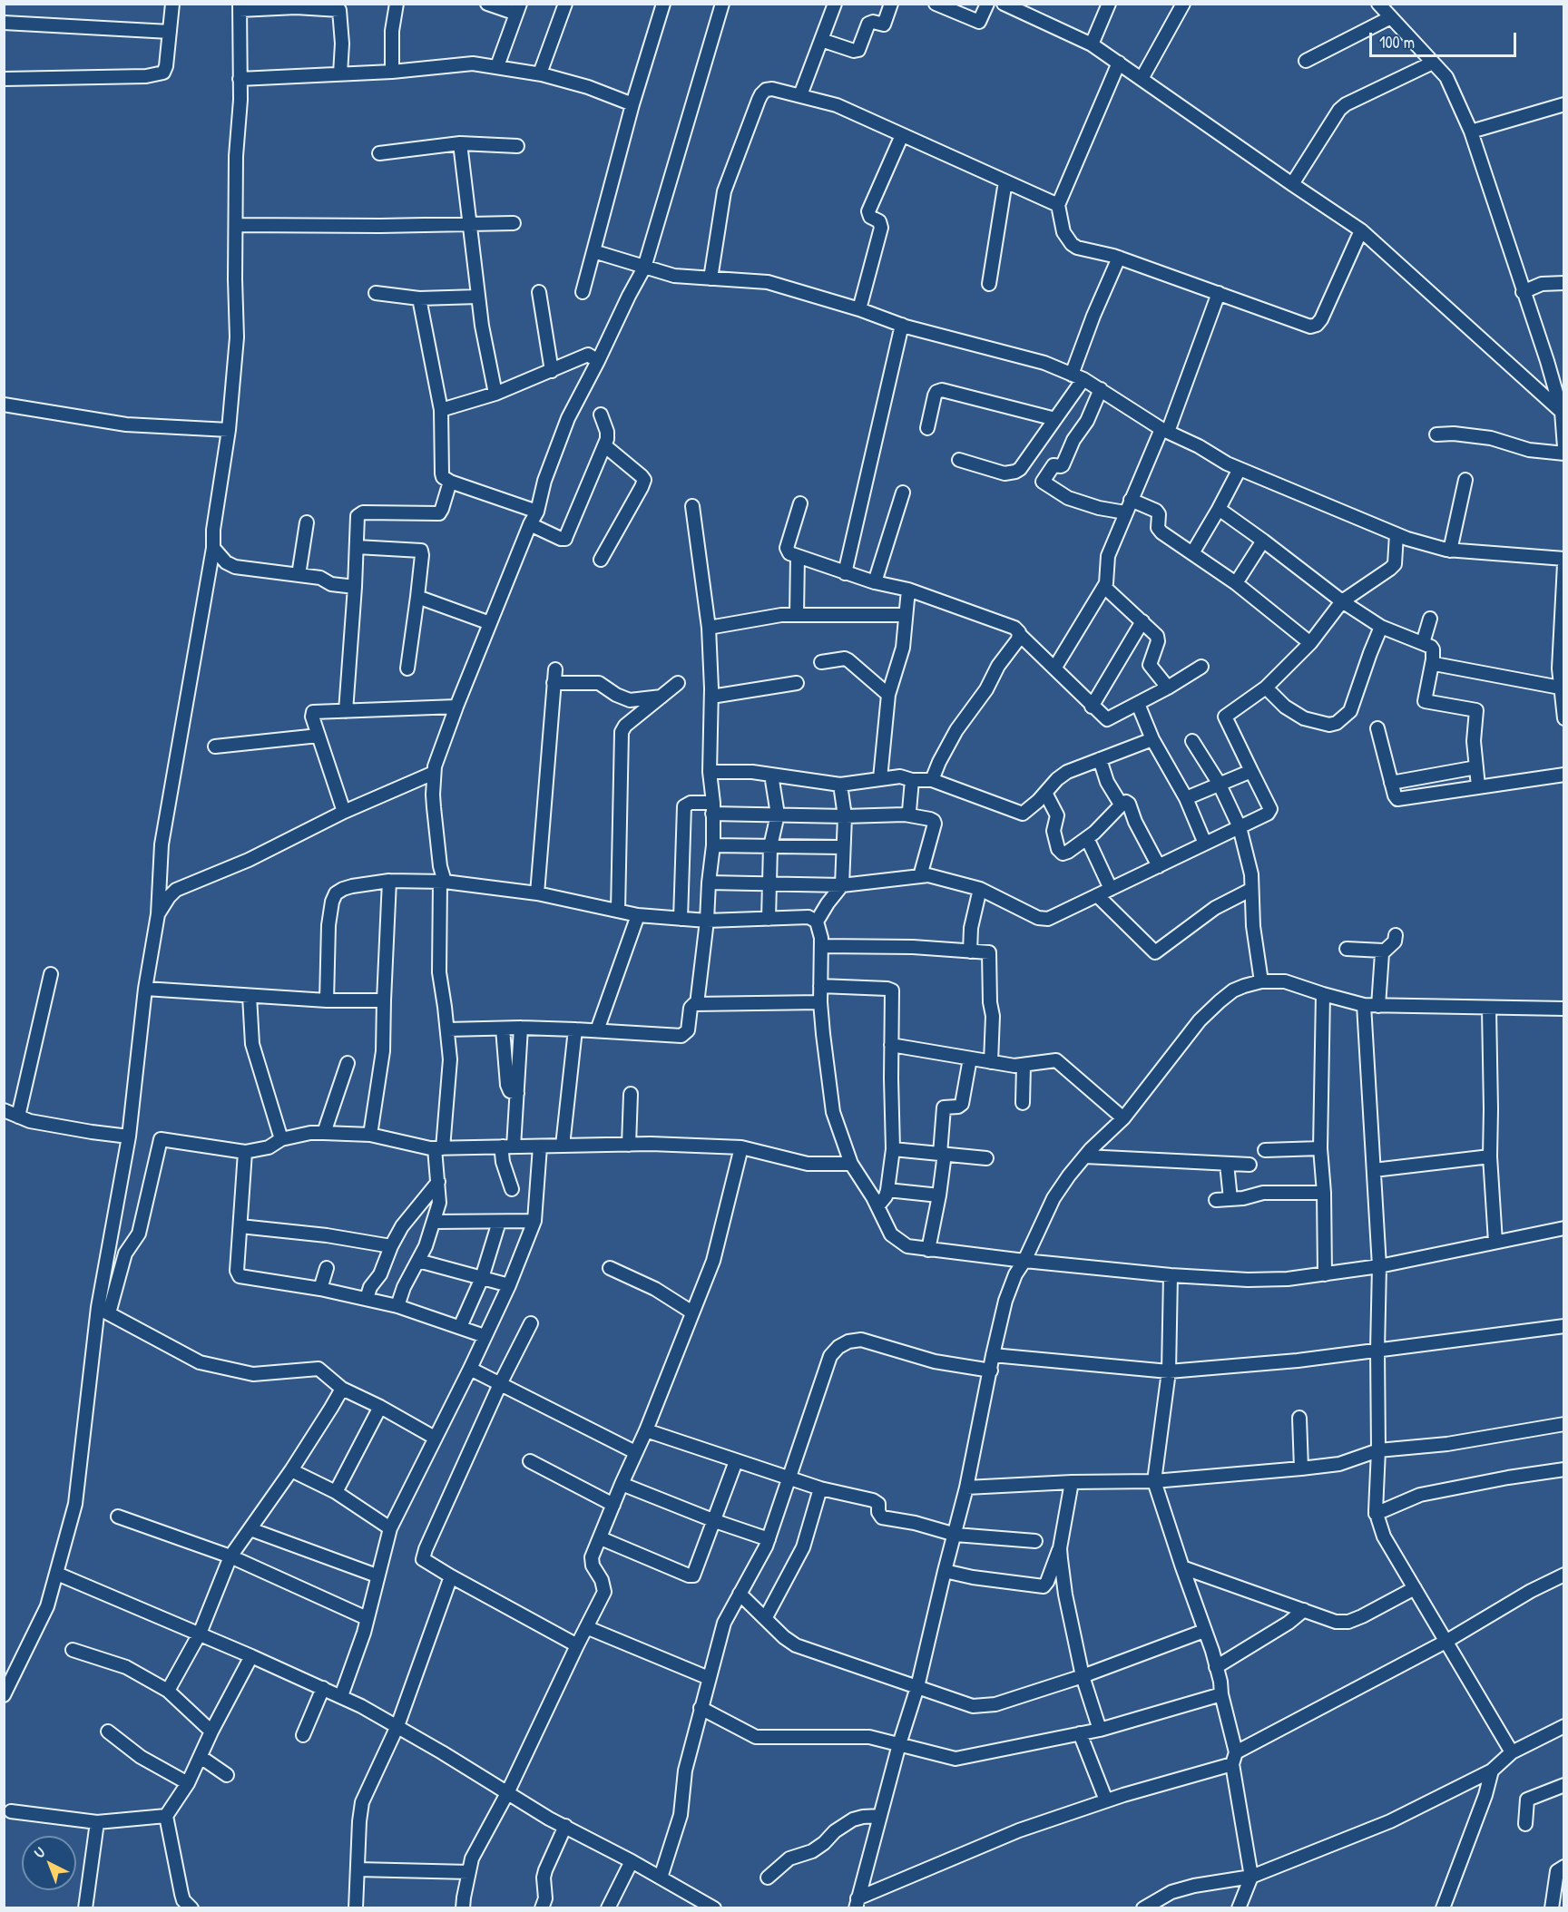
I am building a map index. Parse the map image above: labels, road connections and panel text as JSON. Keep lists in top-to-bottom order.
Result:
{
  "scale_bar": "100 m",
  "north": "top left"
}
